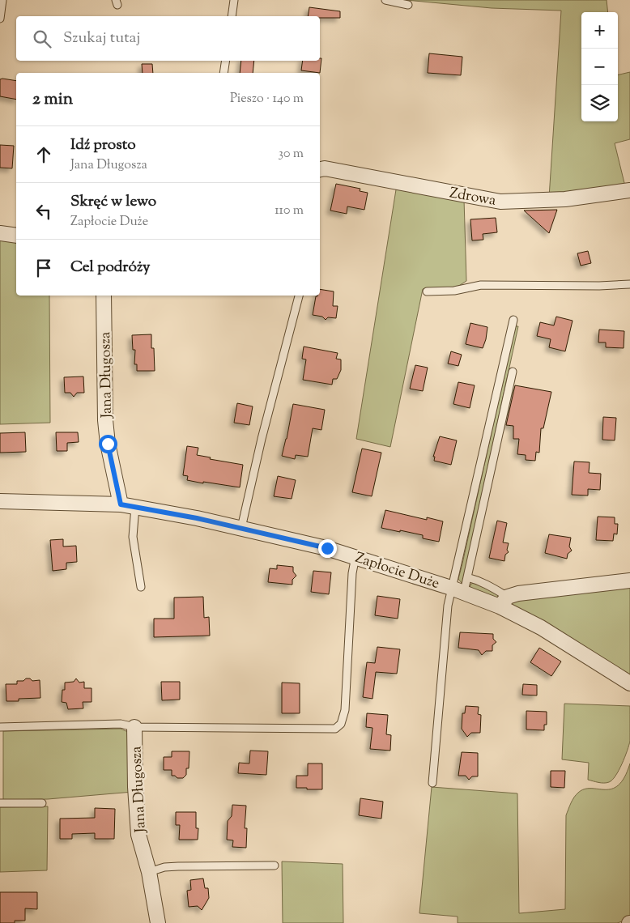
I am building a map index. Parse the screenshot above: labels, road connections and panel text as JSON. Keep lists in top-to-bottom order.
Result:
{
  "streets": {
    "street": ["Zdrowa", "Jana Długosza", "Zapłocie Duże"]
  },
  "crossings": [
    ["Jana Długosza", "Zapłocie Duże"]
  ],
  "page": {
    "map_buttons": ["+", "−"],
    "search": "Szukaj tutaj",
    "heading": ["2 min", "Pieszo · 140 m"],
    "list": [
      ["Idź prosto", "Jana Długosza", "30 m"],
      ["Skręć w lewo", "Zapłocie Duże", "110 m"],
      "Cel podróży"
    ]
  }
}
